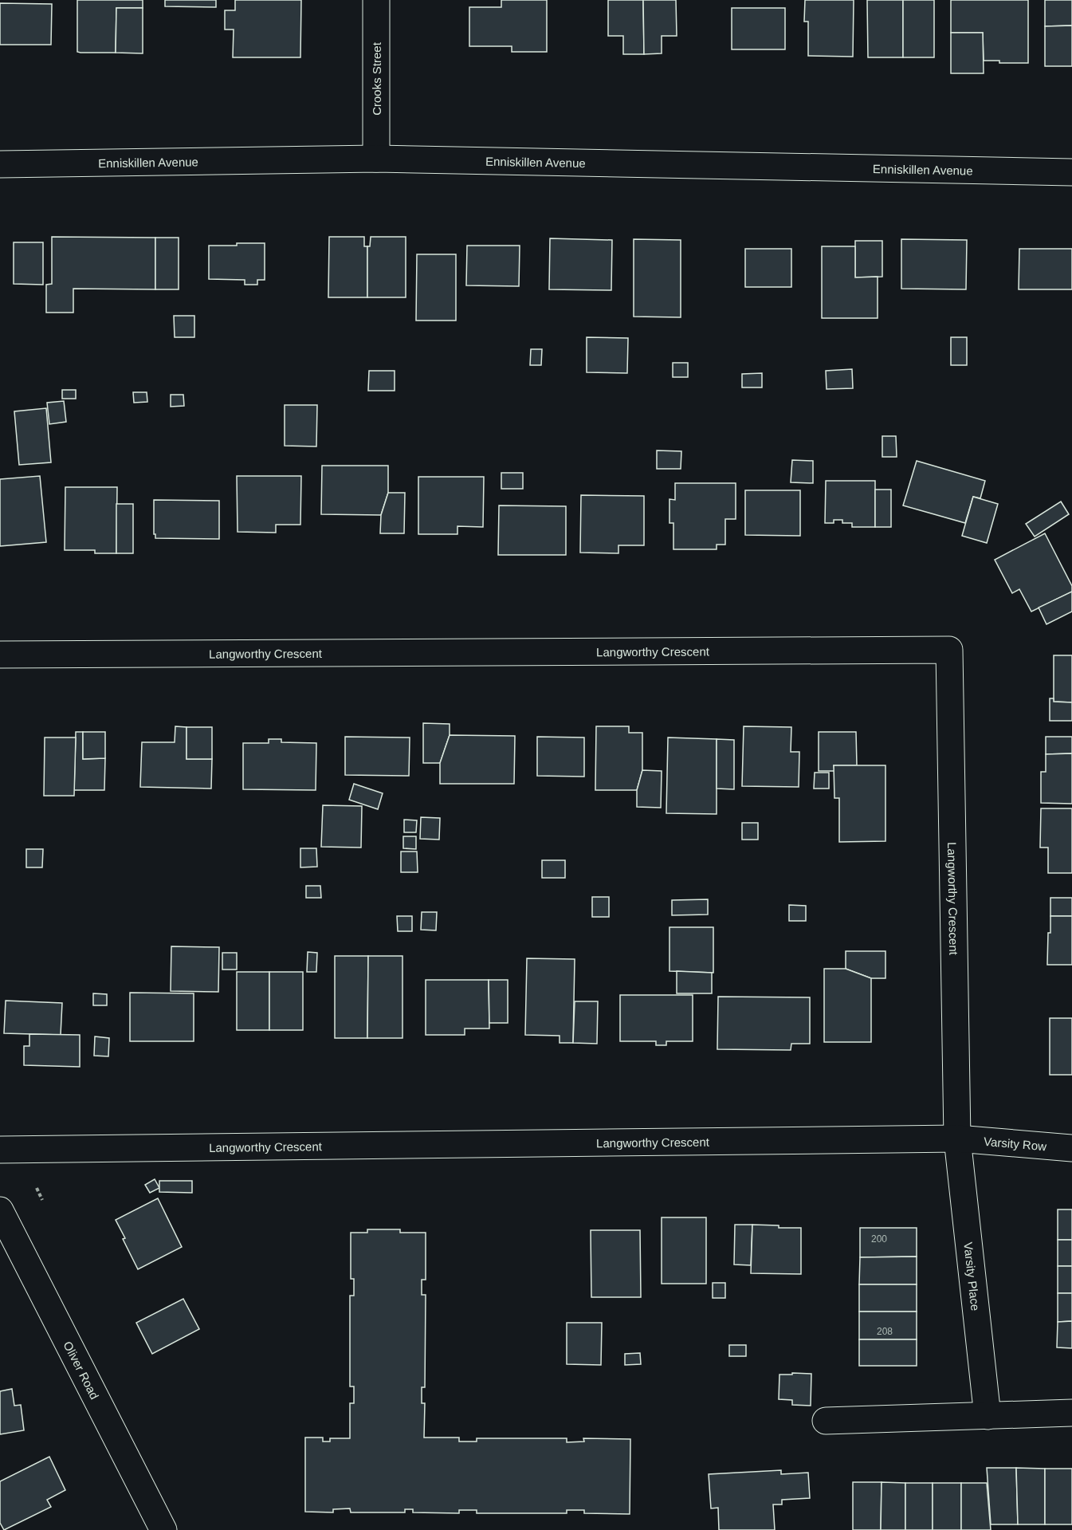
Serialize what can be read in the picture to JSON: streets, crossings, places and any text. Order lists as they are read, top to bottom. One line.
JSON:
{"streets":{"street":["Crooks Street","Enniskillen Avenue","Langworthy Crescent","Varsity Row","Varsity Place","Oliver Road"]},"crossings":[["Crooks Street","Enniskillen Avenue"],["Langworthy Crescent","Varsity Row"],["Langworthy Crescent","Varsity Place"],["Varsity Row","Varsity Place"]],"house_numbers":["200","208"]}
